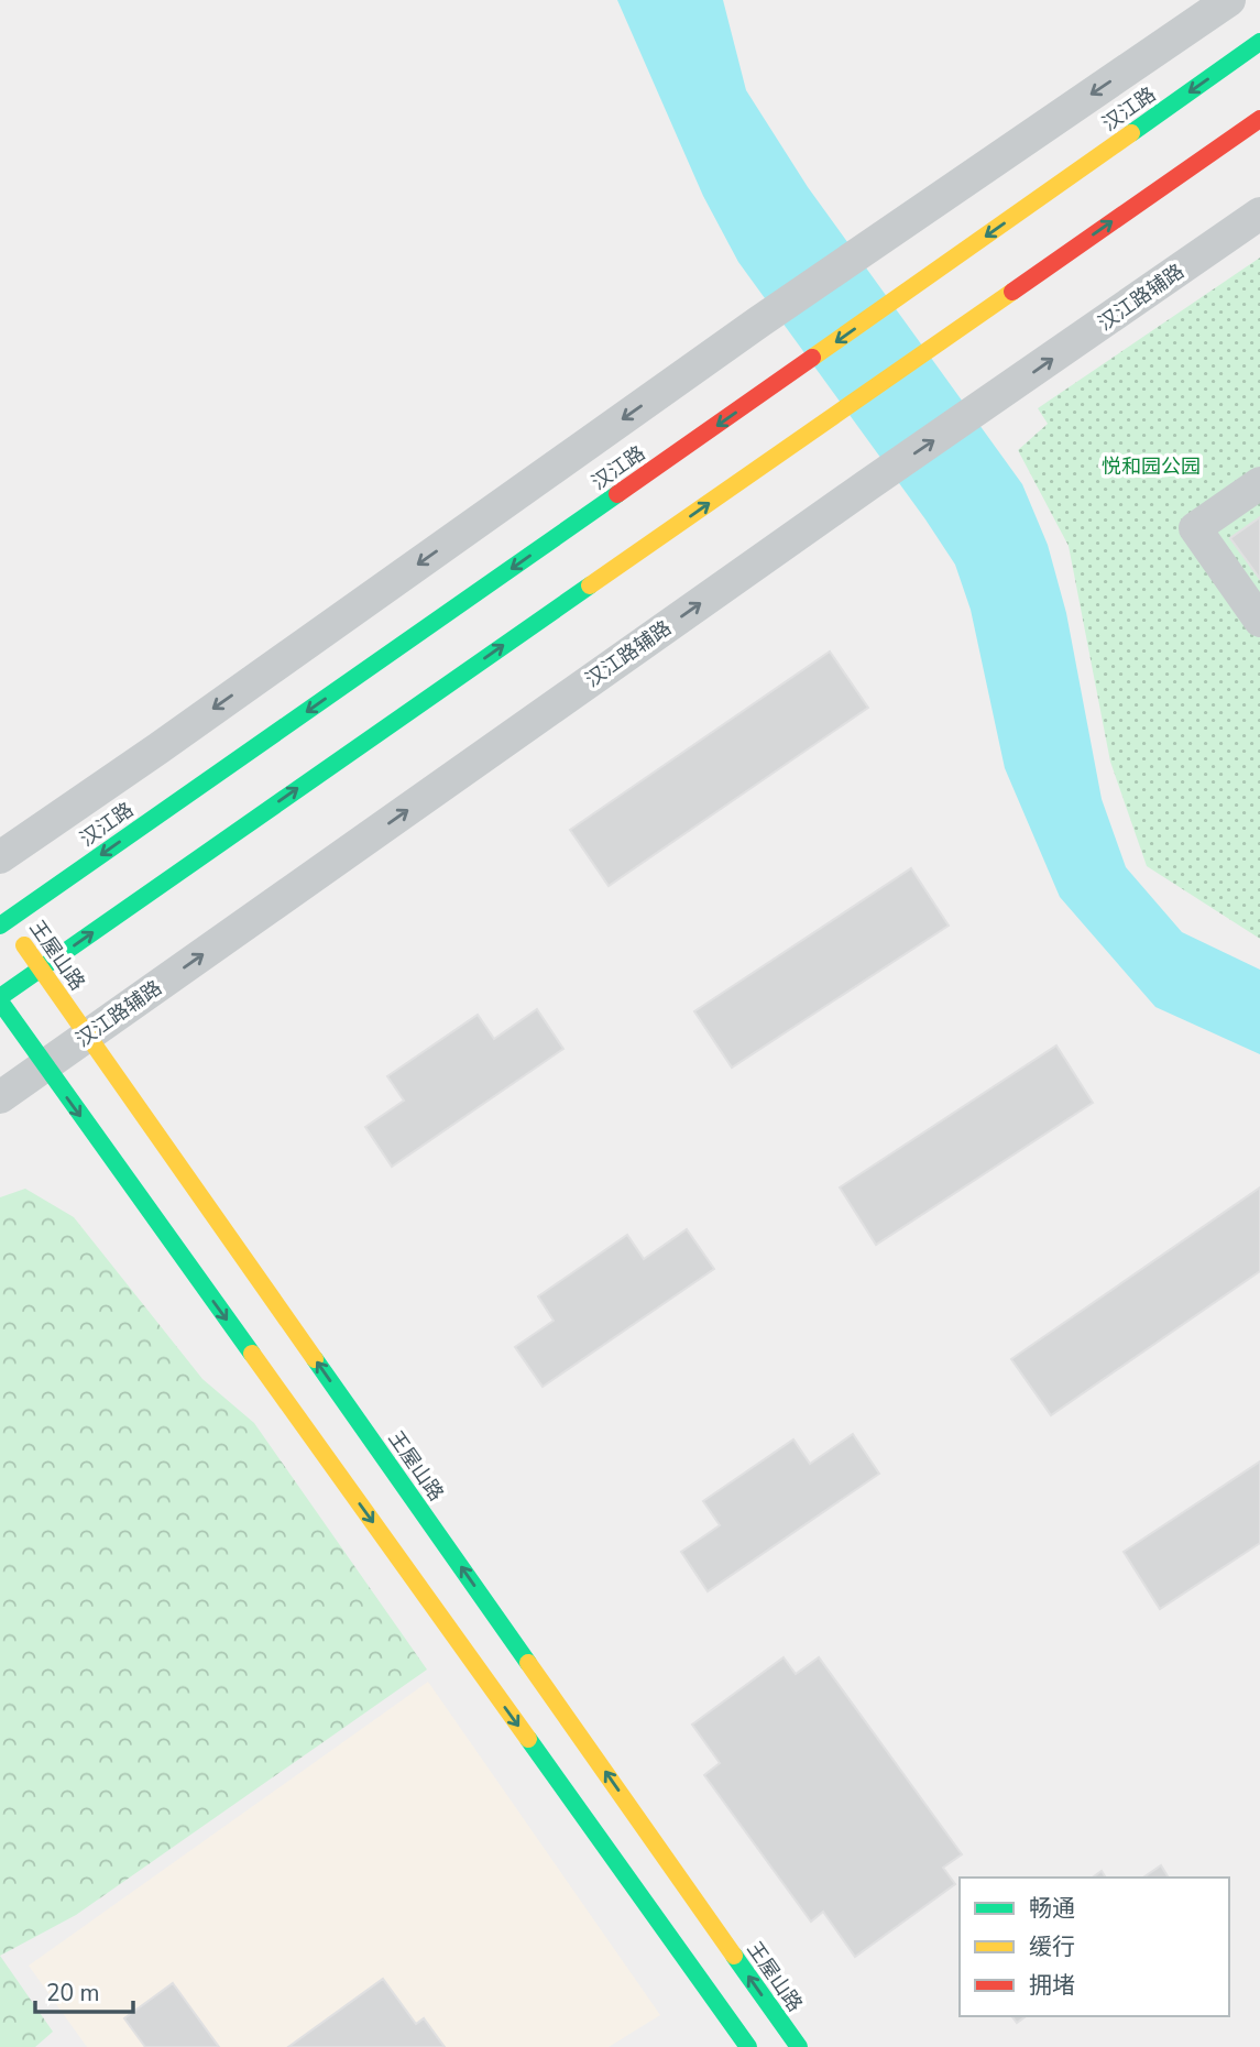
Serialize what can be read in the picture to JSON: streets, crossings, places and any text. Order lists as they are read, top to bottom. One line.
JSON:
{"streets":{"street":["汉江路","汉江路辅路","王屋山路"]},"crossings":[["汉江路","王屋山路"],["汉江路辅路","王屋山路"]],"parks":["悦和园公园"],"legend":["畅通","缓行","拥堵"],"scale_bar":"20 m"}
